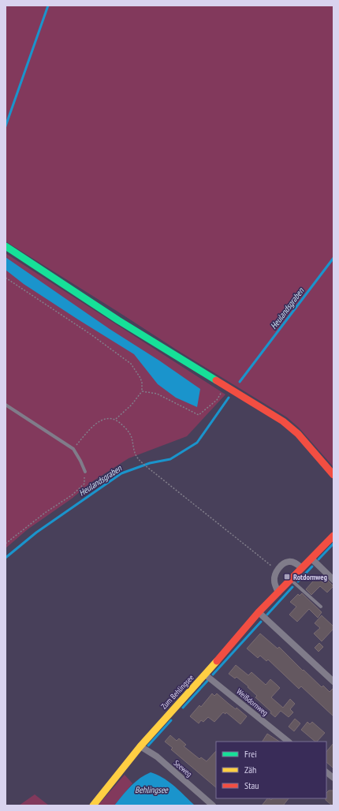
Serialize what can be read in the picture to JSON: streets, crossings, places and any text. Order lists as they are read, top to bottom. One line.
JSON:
{"streets":{"street":["Zum Behlingsee","Weißdornweg","Seeweg"]},"crossings":[["Zum Behlingsee","Weißdornweg"],["Zum Behlingsee","Seeweg"]],"water":["Heulandsgraben","Behlingsee"],"places":{"transit":["Rotdornweg"]},"legend":["Frei","Zäh","Stau"]}
